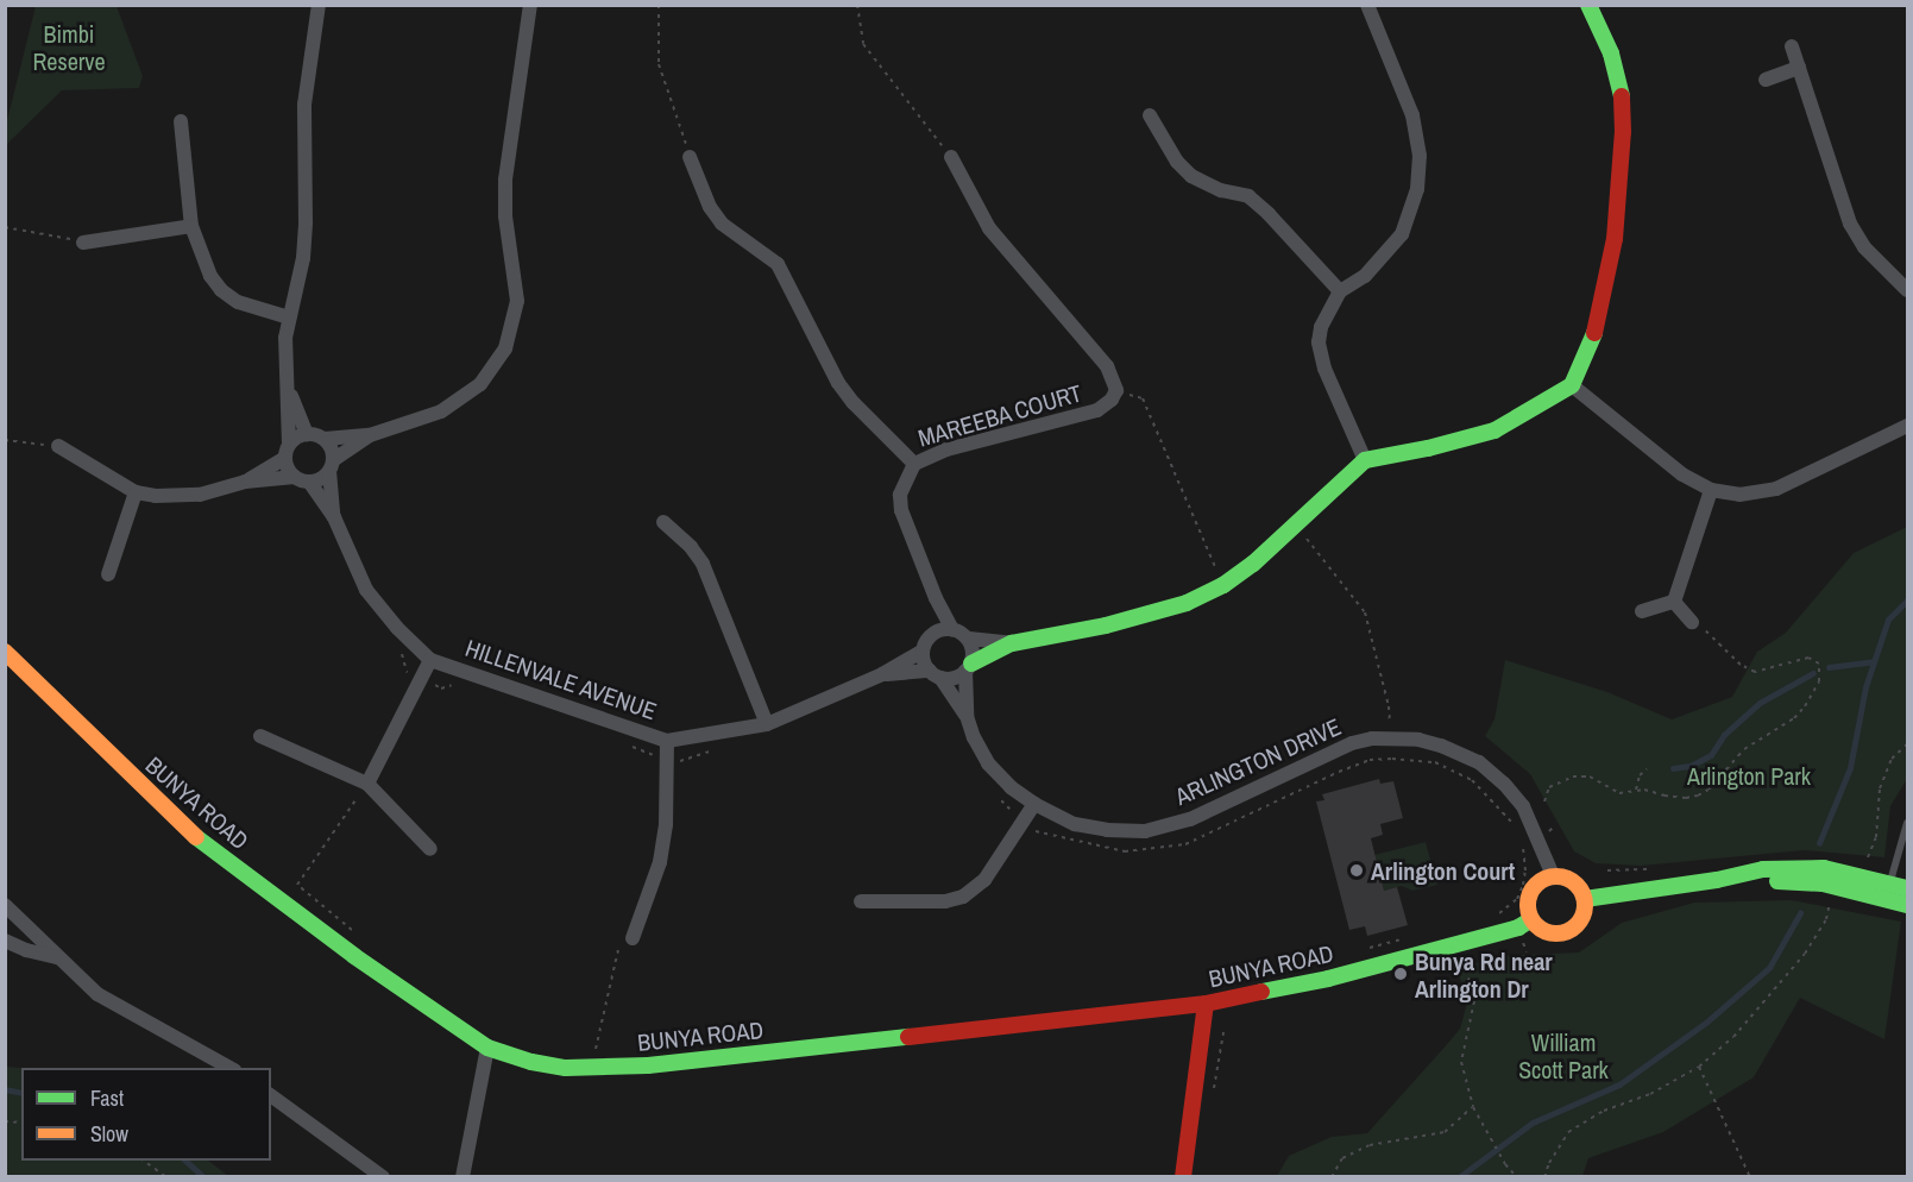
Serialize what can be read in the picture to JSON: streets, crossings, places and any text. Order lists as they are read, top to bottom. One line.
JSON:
{"streets":{"street":["MAREEBA COURT","HILLENVALE AVENUE","ARLINGTON DRIVE","BUNYA ROAD"]},"crossings":[["MAREEBA COURT","HILLENVALE AVENUE"],["MAREEBA COURT","ARLINGTON DRIVE"],["HILLENVALE AVENUE","ARLINGTON DRIVE"],["ARLINGTON DRIVE","BUNYA ROAD"]],"parks":["Bimbi Reserve","Arlington Park","William Scott Park"],"places":["Arlington Court","Bunya Rd near Arlington Dr"],"legend":["Fast","Slow"]}
